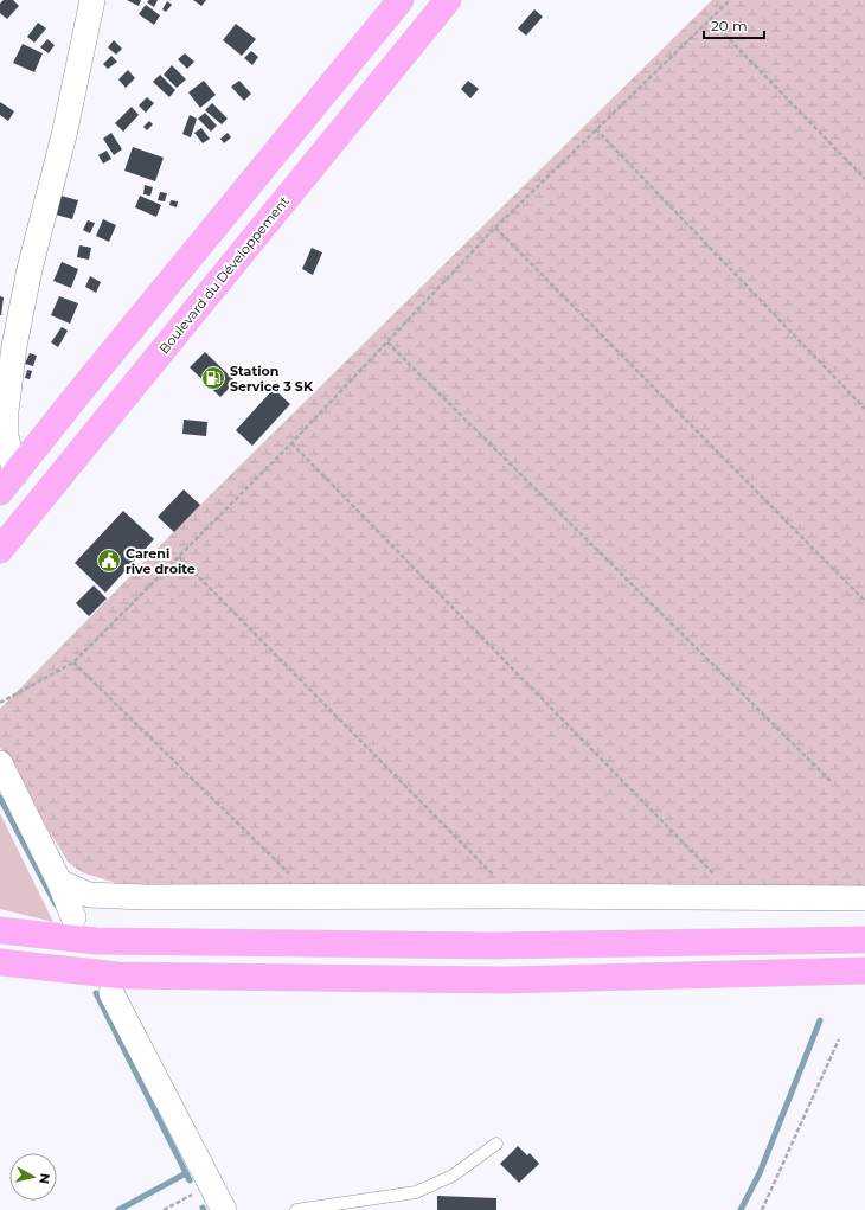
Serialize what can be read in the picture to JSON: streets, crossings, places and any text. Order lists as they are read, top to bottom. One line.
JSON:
{"streets":{"highway":["Boulevard du Développement"]},"places":{"fuel station":["Station Service 3 SK"],"public building":["Careni rive droite"]},"scale_bar":"20 m","north":"right"}
